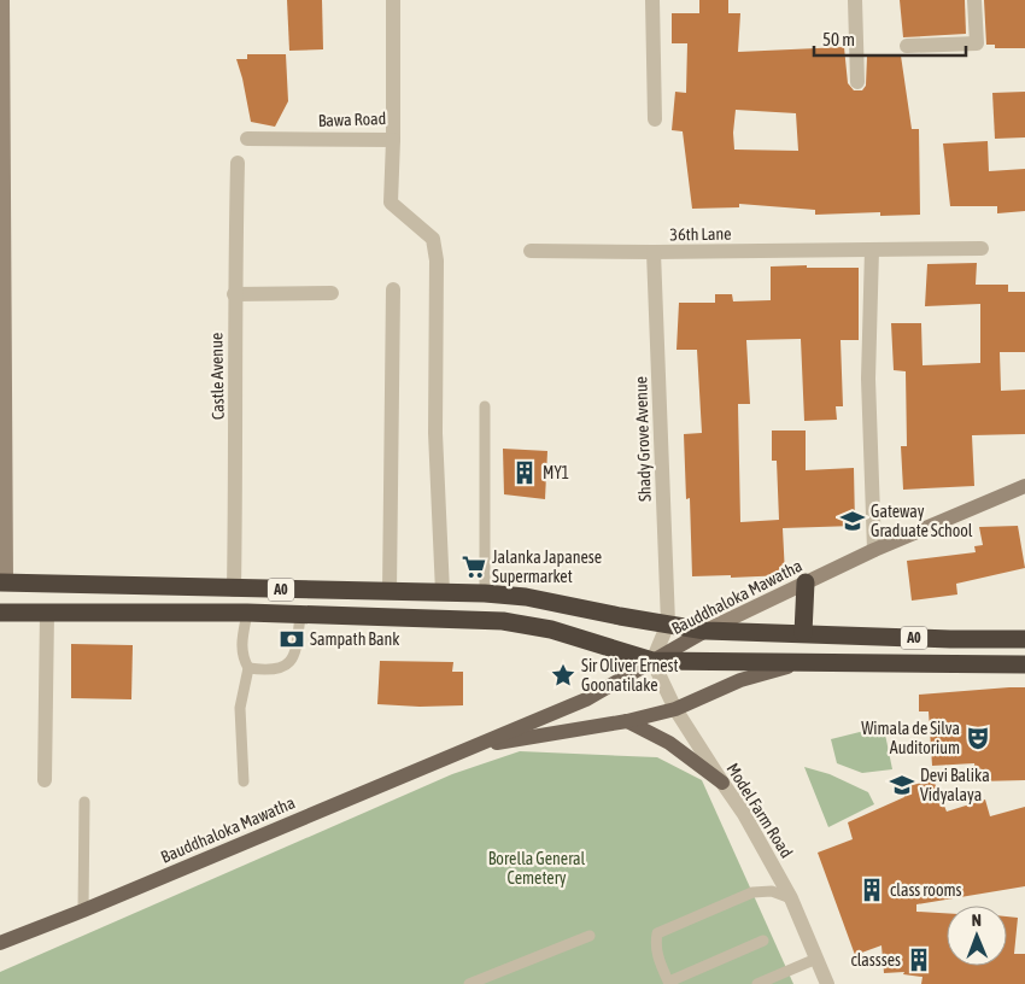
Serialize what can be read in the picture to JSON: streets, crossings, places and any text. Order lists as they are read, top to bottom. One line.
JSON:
{"streets":{"highway":["A0"],"main road":["Bauddhaloka Mawatha"],"street":["Bawa Road","36th Lane","Castle Avenue","Shady Grove Avenue","Model Farm Road"]},"crossings":[["36th Lane","Shady Grove Avenue"],["Castle Avenue","A0"],["Shady Grove Avenue","A0"],["A0","Bauddhaloka Mawatha"],["A0","Model Farm Road"],["Bauddhaloka Mawatha","Model Farm Road"]],"parks":["Borella General Cemetery"],"places":{"building":["MY1","class rooms","classses"],"school or university":["Gateway Graduate School","Devi Balika Vidyalaya"],"supermarket":["Jalanka Japanese Supermarket"],"bank":["Sampath Bank"],"place":["Sir Oliver Ernest Goonatilake"],"theatre":["Wimala de Silva Auditorium"]},"scale_bar":"50 m","north":"top"}
